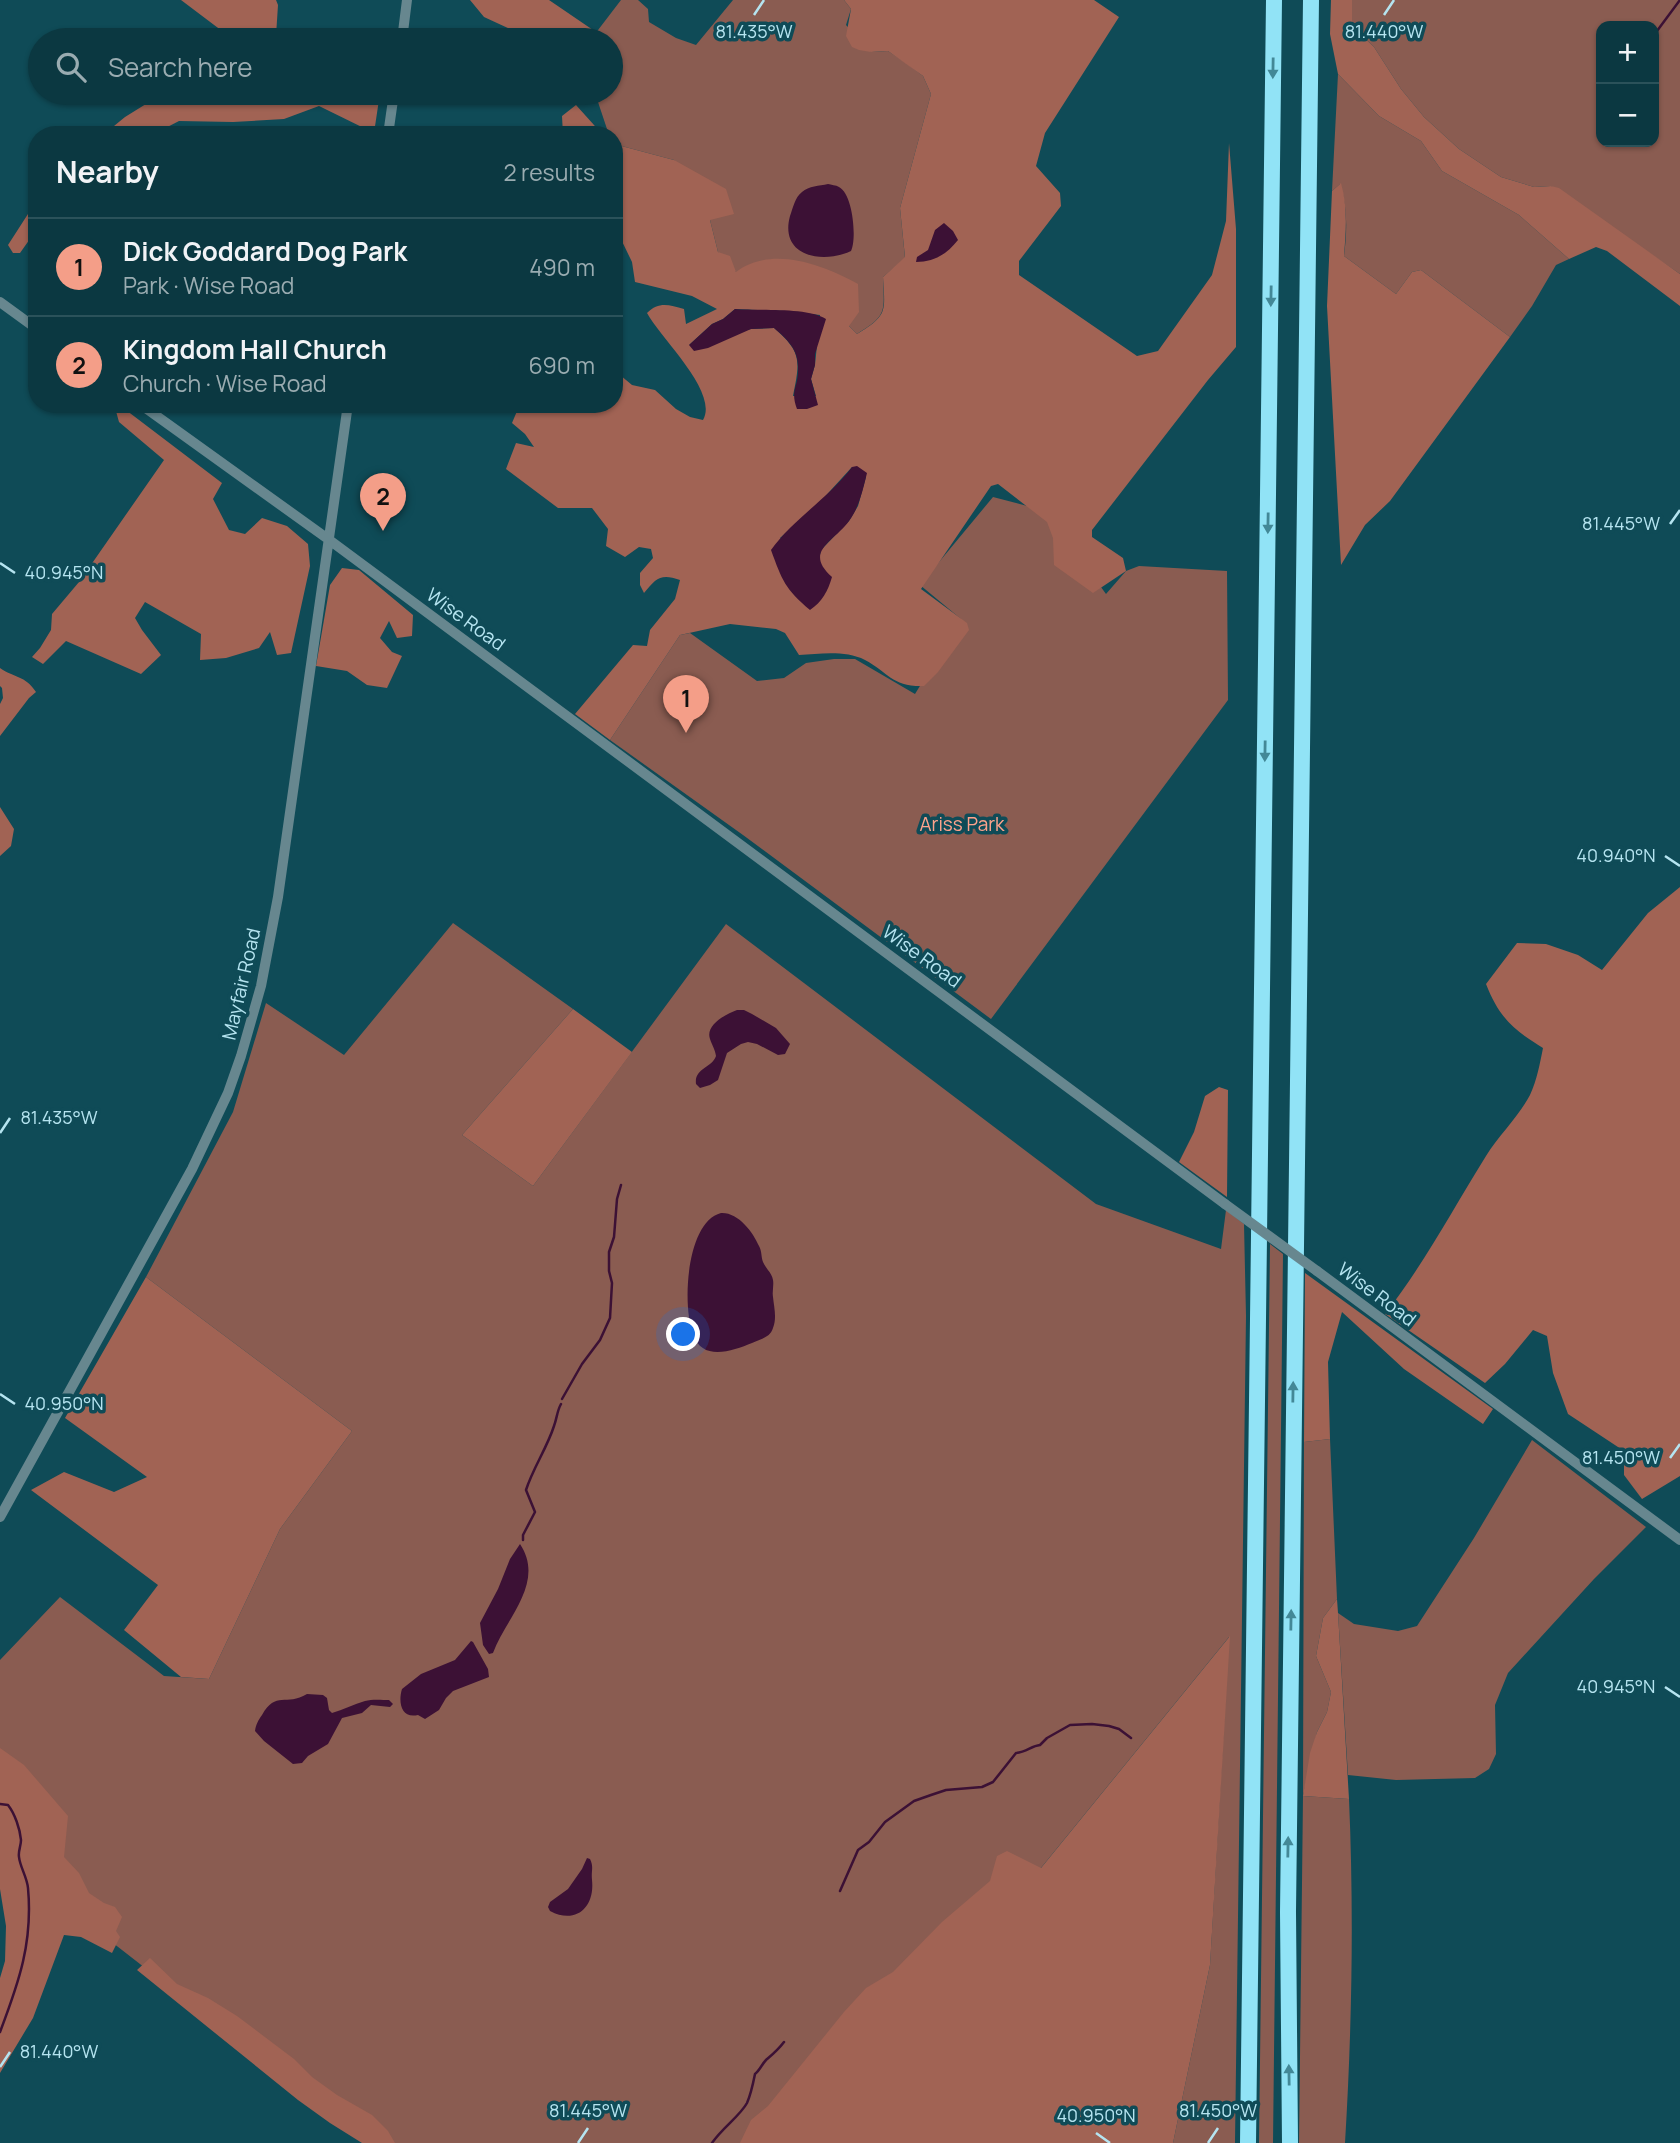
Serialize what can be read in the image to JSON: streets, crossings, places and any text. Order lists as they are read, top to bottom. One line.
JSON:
{"streets":{"street":["Wise Road","Mayfair Road"]},"crossings":[["Wise Road","Mayfair Road"]],"parks":["Ariss Park"],"page":{"map_buttons":["+","−"],"search":"Search here","heading":["Nearby","2 results"],"list":[{"mark":"1","name":"Dick Goddard Dog Park","note":"Park · Wise Road","value":"490 m"},{"mark":"2","name":"Kingdom Hall Church","note":"Church · Wise Road","value":"690 m"}],"pins":["2","1"]},"coordinates":["81.435°W","81.440°W","81.445°W","40.945°N","40.940°N","40.950°N","81.450°W"]}
